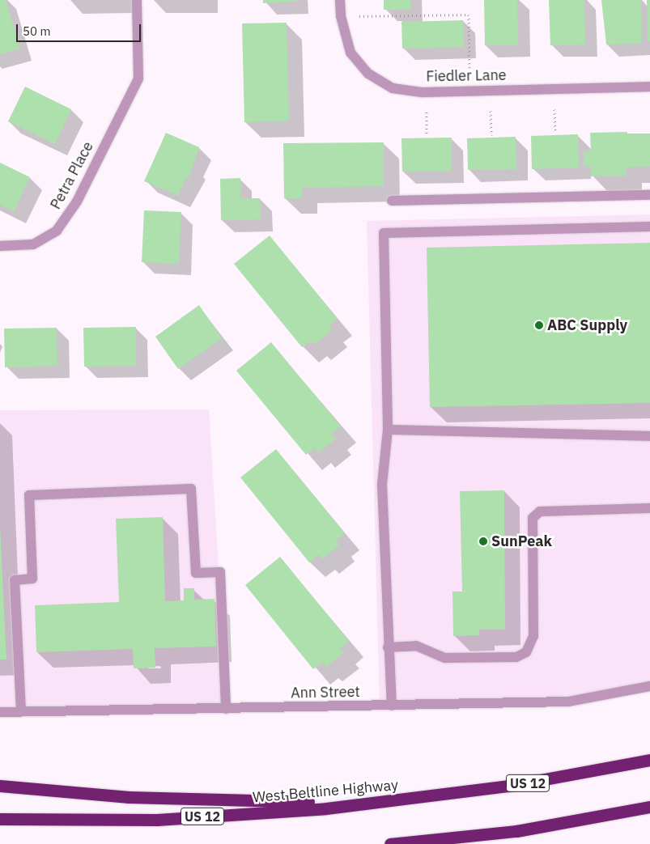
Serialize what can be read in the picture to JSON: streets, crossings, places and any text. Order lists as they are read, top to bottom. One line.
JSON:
{"streets":{"highway":["US 12","West Beltline Highway"],"street":["Fiedler Lane","Petra Place","Ann Street"]},"places":["ABC Supply","SunPeak"],"scale_bar":"50 m"}
